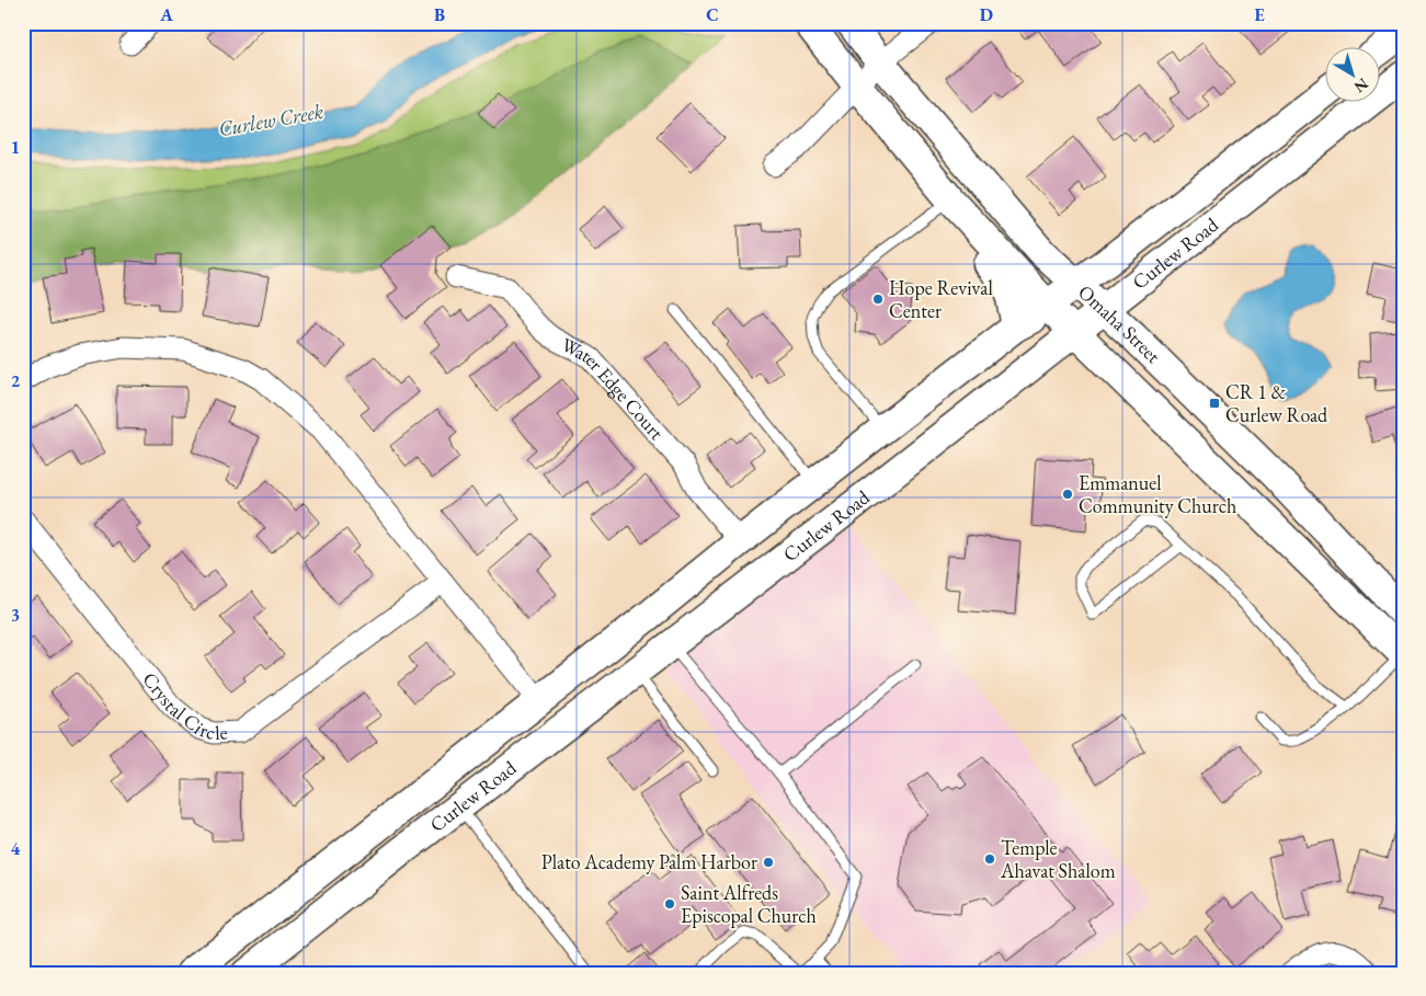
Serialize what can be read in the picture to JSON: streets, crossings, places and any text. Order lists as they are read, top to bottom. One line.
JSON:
{"streets":{"main road":["Curlew Road","Omaha Street"],"street":["Water Edge Court","Crystal Circle"]},"crossings":[["Curlew Road","Omaha Street"],["Curlew Road","Water Edge Court"]],"water":["Curlew Creek"],"places":{"other":["Hope Revival Center","Emmanuel Community Church","Temple Ahavat Shalom","Plato Academy Palm Harbor","Saint Alfreds Episcopal Church"],"transit":["CR 1 & Curlew Road"]},"north":"bottom right","grid":{"columns":["A","B","C","D","E"],"rows":["1","2","3","4"]}}
